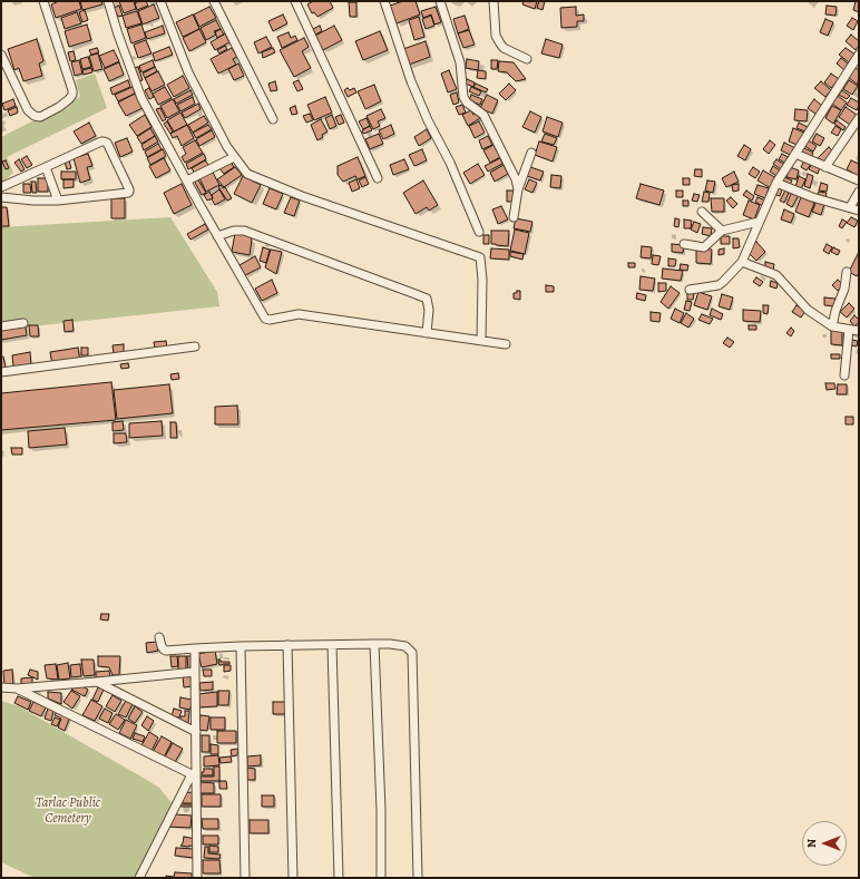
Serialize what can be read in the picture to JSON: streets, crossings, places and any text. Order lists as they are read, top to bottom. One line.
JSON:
{"parks":["Tarlac Public Cemetery"],"north":"left"}
